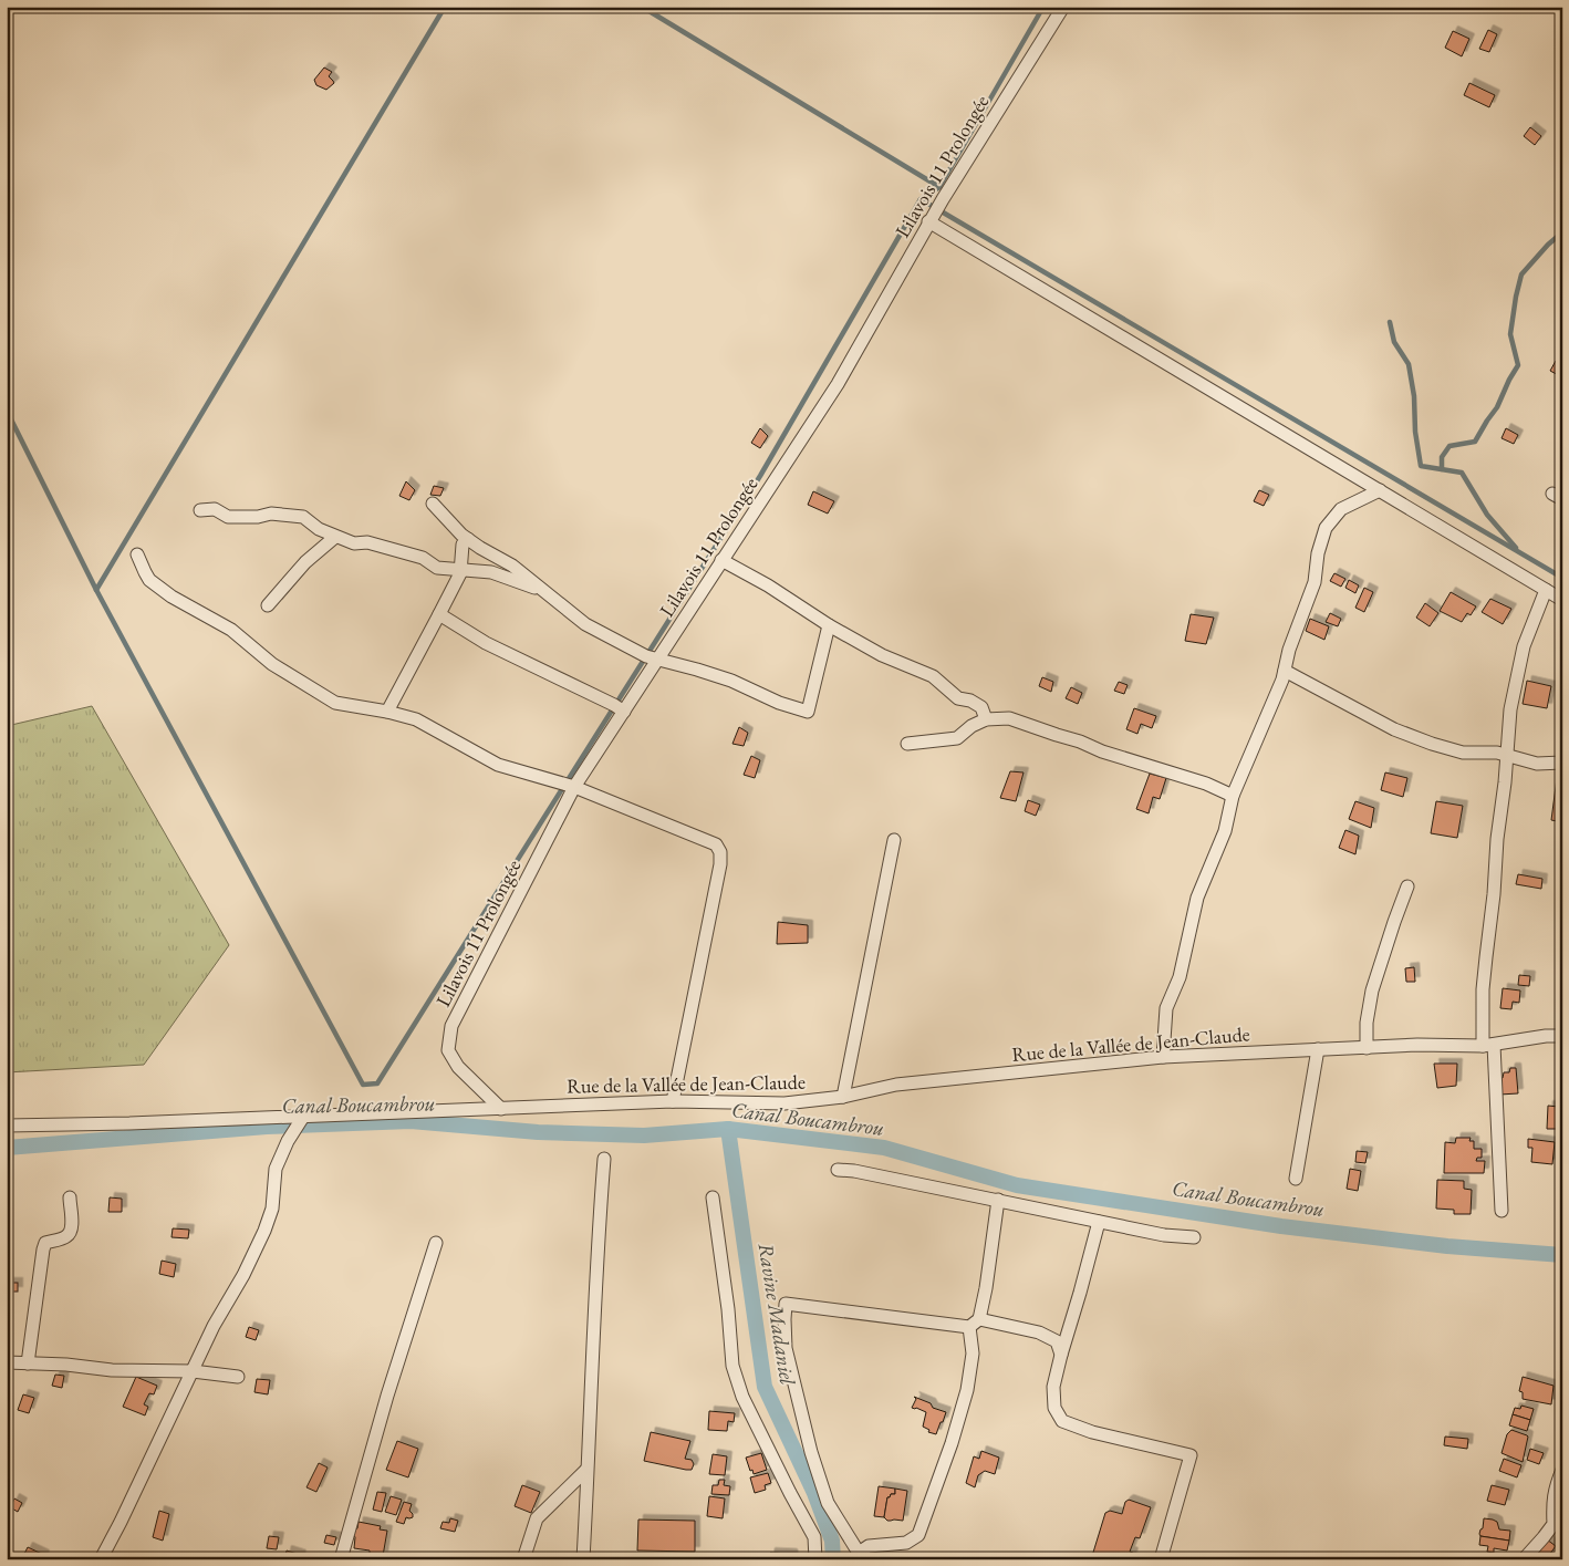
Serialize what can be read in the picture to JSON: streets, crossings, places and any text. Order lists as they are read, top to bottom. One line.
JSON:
{"streets":{"street":["Lilavois 11 Prolongée","Rue de la Vallée de Jean-Claude"]},"crossings":[["Lilavois 11 Prolongée","Rue de la Vallée de Jean-Claude"]],"water":["Canal Boucambrou","Ravine Madaniel"]}
